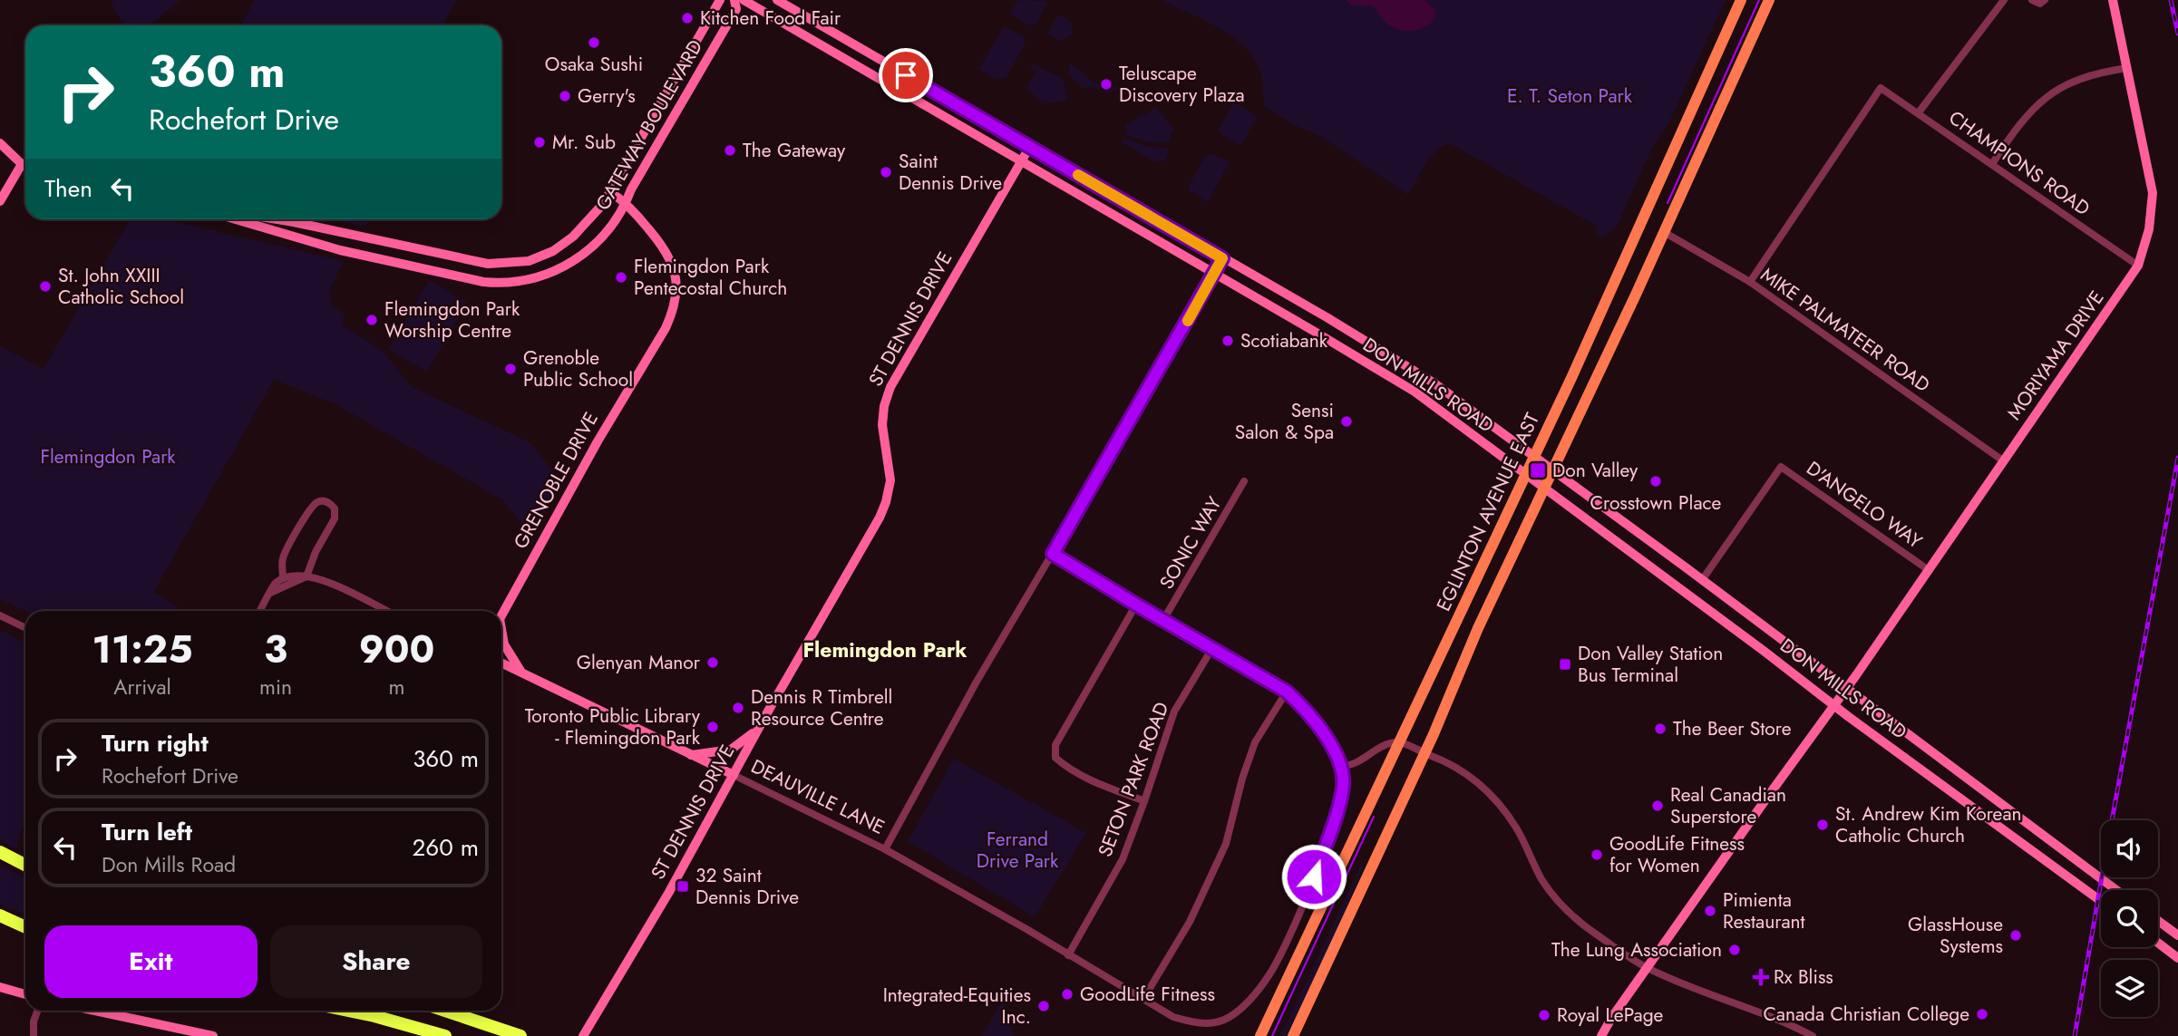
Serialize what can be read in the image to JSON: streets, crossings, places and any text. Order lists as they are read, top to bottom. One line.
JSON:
{"streets":{"main road":["EGLINTON AVENUE EAST"],"street":["GATEWAY BOULEVARD","CHAMPIONS ROAD","ST DENNIS DRIVE","MIKE PALMATEER ROAD","MORIYAMA DRIVE","DON MILLS ROAD","GRENOBLE DRIVE","D'ANGELO WAY","SONIC WAY","SETON PARK ROAD","DEAUVILLE LANE"]},"crossings":[["GATEWAY BOULEVARD","GRENOBLE DRIVE"],["CHAMPIONS ROAD","MIKE PALMATEER ROAD"],["CHAMPIONS ROAD","MORIYAMA DRIVE"],["ST DENNIS DRIVE","DON MILLS ROAD"],["ST DENNIS DRIVE","DEAUVILLE LANE"],["MIKE PALMATEER ROAD","MORIYAMA DRIVE"],["MIKE PALMATEER ROAD","EGLINTON AVENUE EAST"],["MORIYAMA DRIVE","DON MILLS ROAD"],["MORIYAMA DRIVE","D'ANGELO WAY"],["DON MILLS ROAD","D'ANGELO WAY"],["DON MILLS ROAD","EGLINTON AVENUE EAST"],["SETON PARK ROAD","DEAUVILLE LANE"]],"districts":["Flemingdon Park"],"parks":["E. T. Seton Park","Flemingdon Park","Ferrand Drive Park"],"places":{"other":["Kitchen Food Fair","Osaka Sushi","Teluscape Discovery Plaza","Gerry's","Mr. Sub","The Gateway","Saint Dennis Drive","Flemingdon Park Pentecostal Church","St. John XXIII Catholic School","Flemingdon Park Worship Centre","Scotiabank","Grenoble Public School","Sensi Salon & Spa","Crosstown Place","Glenyan Manor","Dennis R Timbrell Resource Centre","Toronto Public Library - Flemingdon Park","The Beer Store","Real Canadian Superstore","St. Andrew Kim Korean Catholic Church","GoodLife Fitness for Women","Pimienta Restaurant","GlassHouse Systems","The Lung Association","GoodLife Fitness","Integrated-Equities Inc.","Canada Christian College","Royal LePage"],"transit":["Don Valley","Don Valley Station Bus Terminal","32 Saint Dennis Drive"],"health":["Rx Bliss"]},"page":{"turn":["360 m","Rochefort Drive"],"then":"Then","eta":["11:25","Arrival","3","min","900","m"],"list":[{"name":"Turn right","note":"Rochefort Drive","value":"360 m"},{"name":"Turn left","note":"Don Mills Road","value":"260 m"}],"buttons":["Exit","Share"]}}
